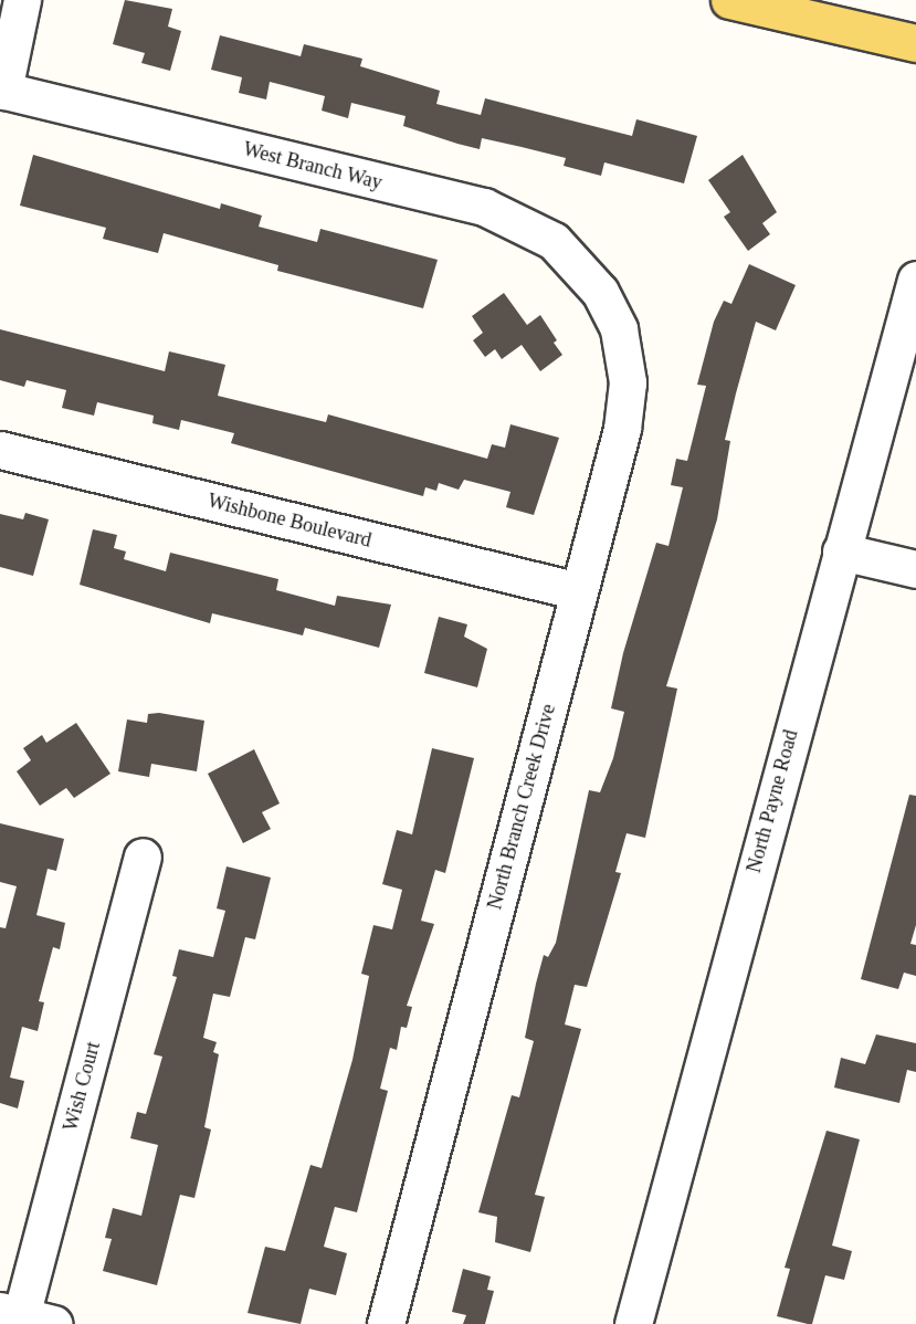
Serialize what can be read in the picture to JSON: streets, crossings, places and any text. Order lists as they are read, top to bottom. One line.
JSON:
{"streets":{"street":["West Branch Way","Wishbone Boulevard","North Payne Road","North Branch Creek Drive","Wish Court"]},"crossings":[["West Branch Way","North Branch Creek Drive"],["Wishbone Boulevard","North Branch Creek Drive"]]}
